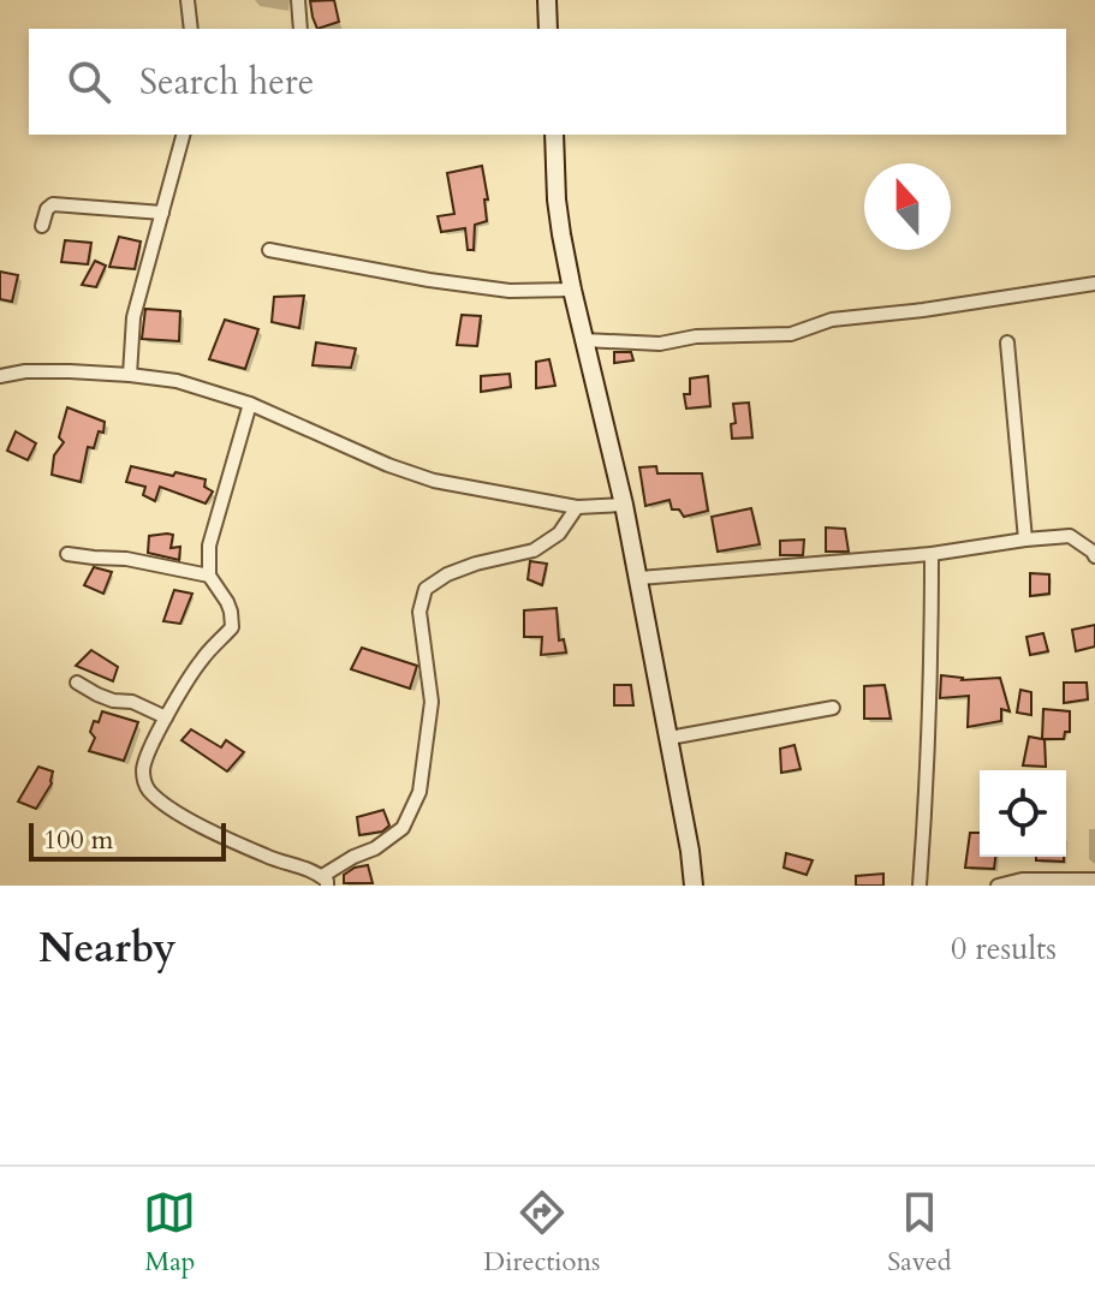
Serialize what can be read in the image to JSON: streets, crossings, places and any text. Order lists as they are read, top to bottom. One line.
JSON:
{"scale_bar":"100 m","north":"top","page":{"search":"Search here","scale":"100 m","heading":["Nearby","0 results"],"nav":["Map","Directions","Saved"]}}
